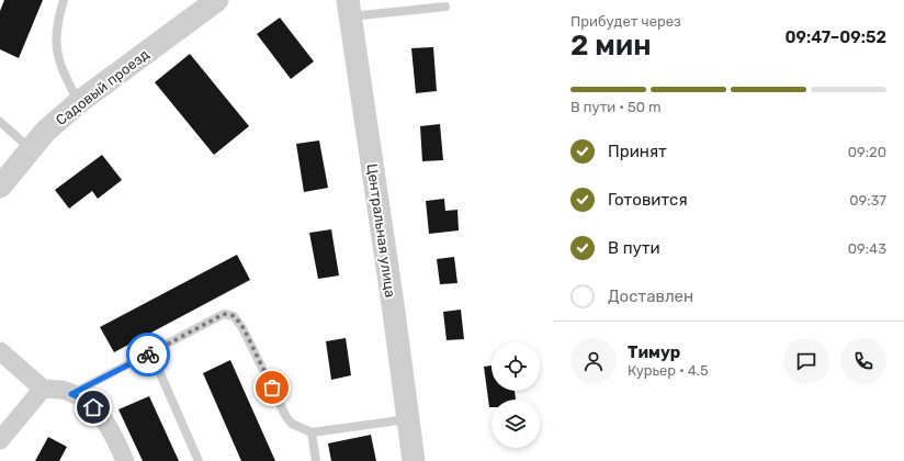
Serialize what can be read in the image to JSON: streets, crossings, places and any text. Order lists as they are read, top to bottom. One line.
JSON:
{"streets":{"street":["Садовый проезд","Центральная улица"]},"page":{"heading":["2 мин","Прибудет через","09:47–09:52"],"panel":["Тимур","Курьер · 4.5"],"bar":"В пути · 50 m","list":[["Принят","09:20"],["Готовится","09:37"],["В пути","09:43"],"Доставлен"]}}
